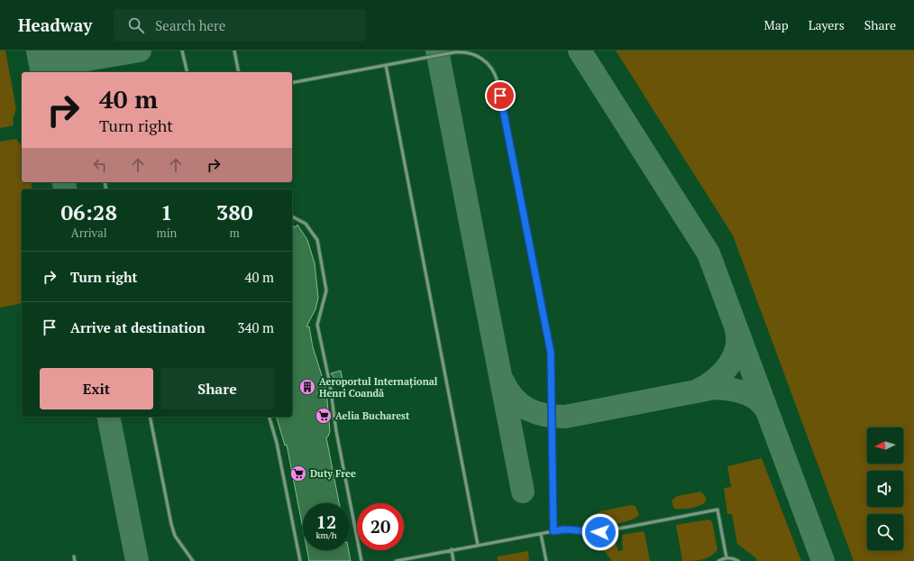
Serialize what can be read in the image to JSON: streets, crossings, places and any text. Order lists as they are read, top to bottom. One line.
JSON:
{"places":{"building":["Aeroportul Internațional Henri Coandă"],"supermarket":["Aelia Bucharest","Duty Free"]},"north":"left","page":{"header":"Headway","search":"Search here","nav":["Map","Layers","Share"],"turn":["40 m","Turn right"],"eta":["06:28","Arrival","1","min","380","m"],"list":[{"name":"Turn right","value":"40 m"},{"name":"Arrive at destination","value":"340 m"}],"buttons":["Exit","Share"],"speed":"12 km/h","limit":"20"}}
